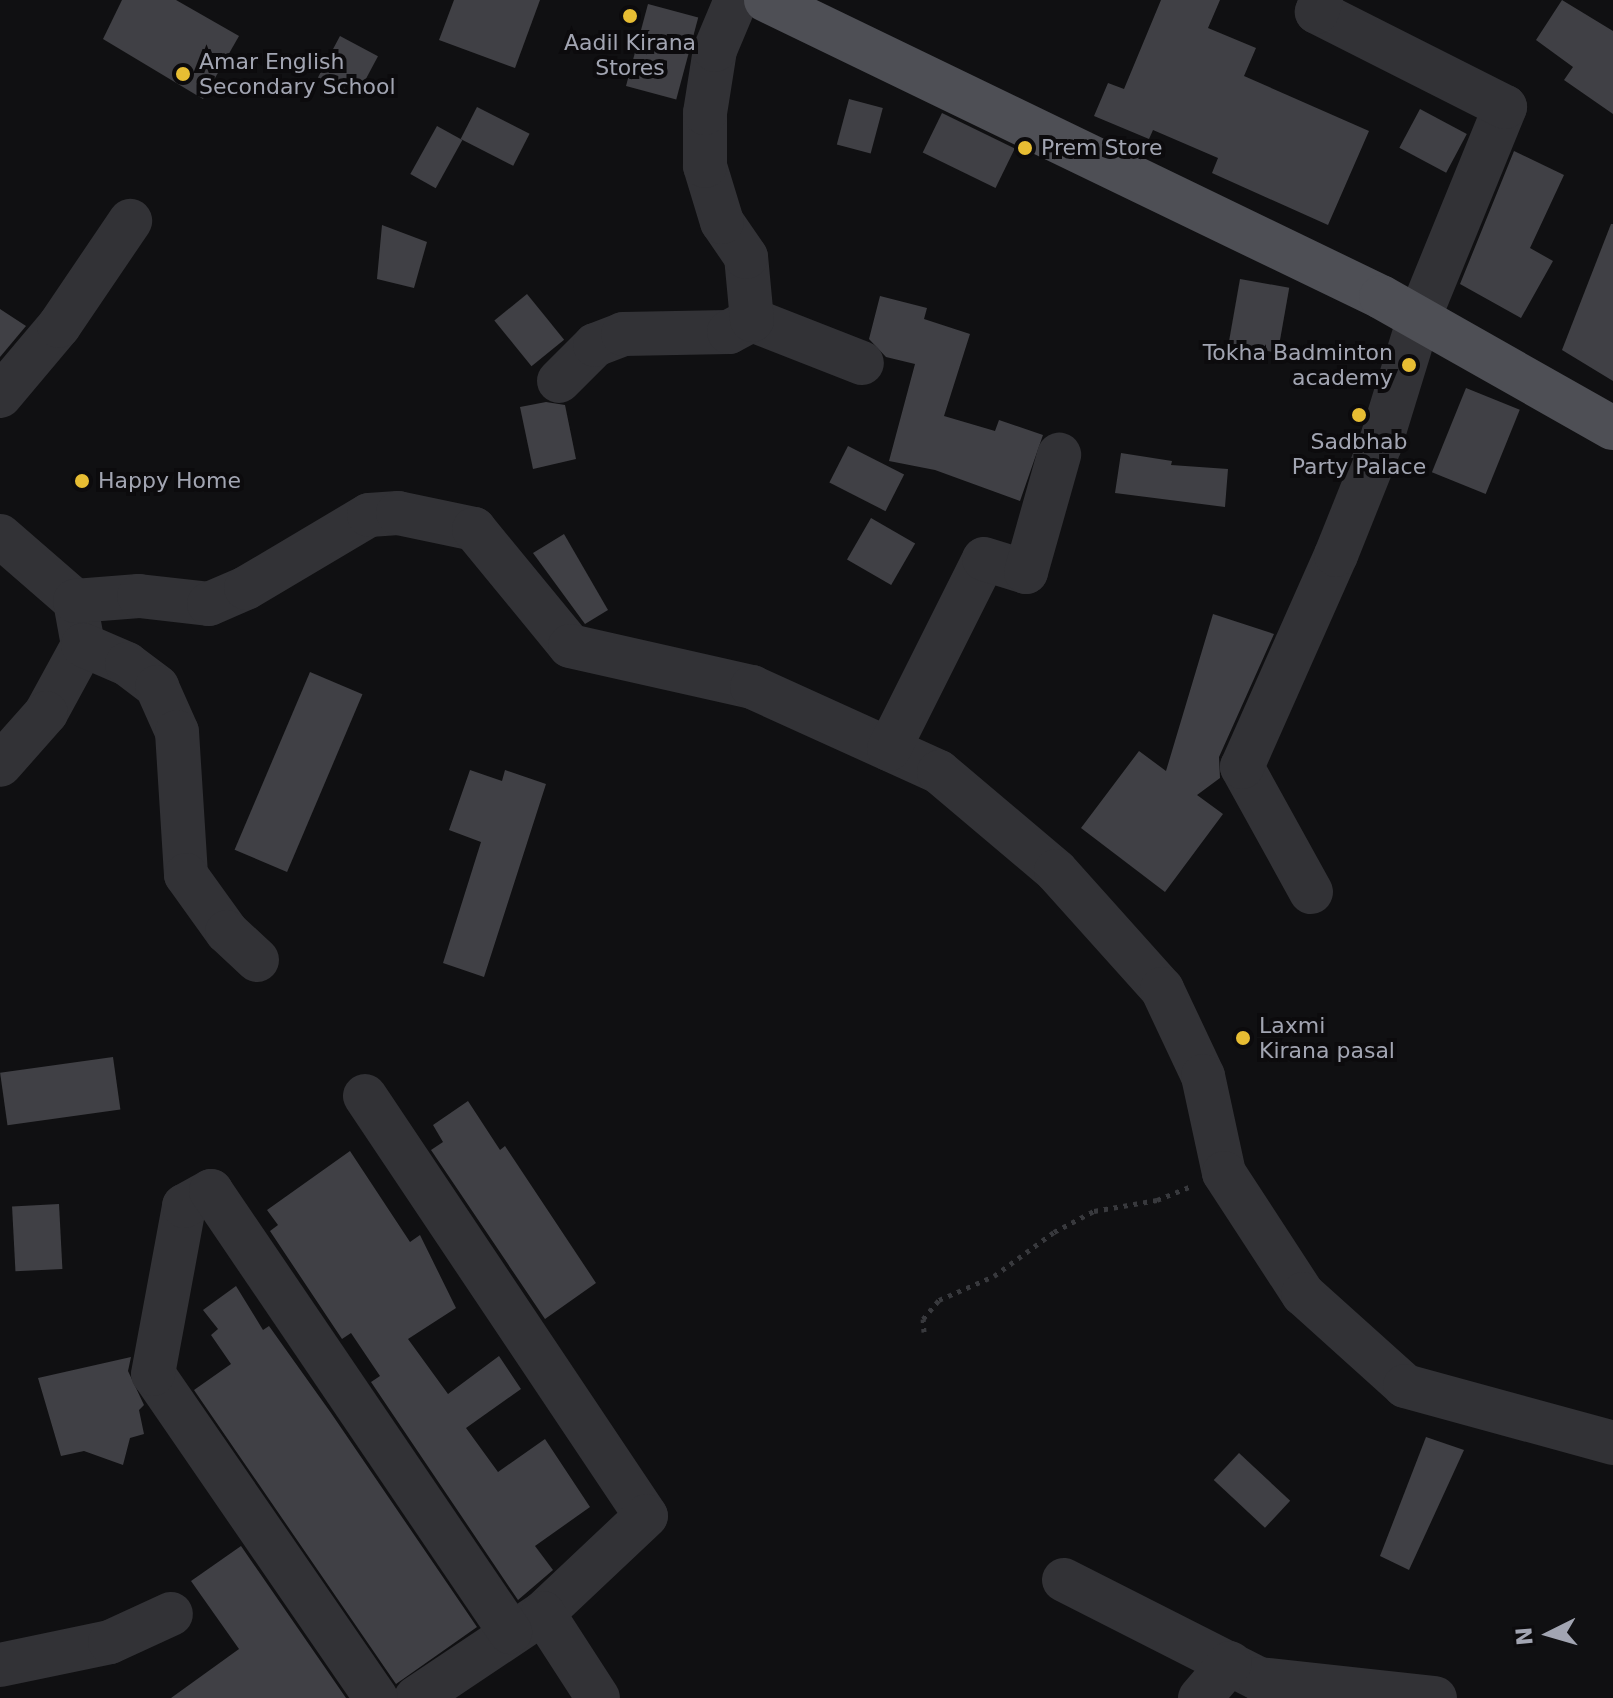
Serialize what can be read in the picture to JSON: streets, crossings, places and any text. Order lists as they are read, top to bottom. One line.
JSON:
{"places":["Aadil Kirana Stores","Amar English Secondary School","Prem Store","Tokha Badminton academy","Sadbhab Party Palace","Happy Home","Laxmi Kirana pasal"],"north":"left"}
